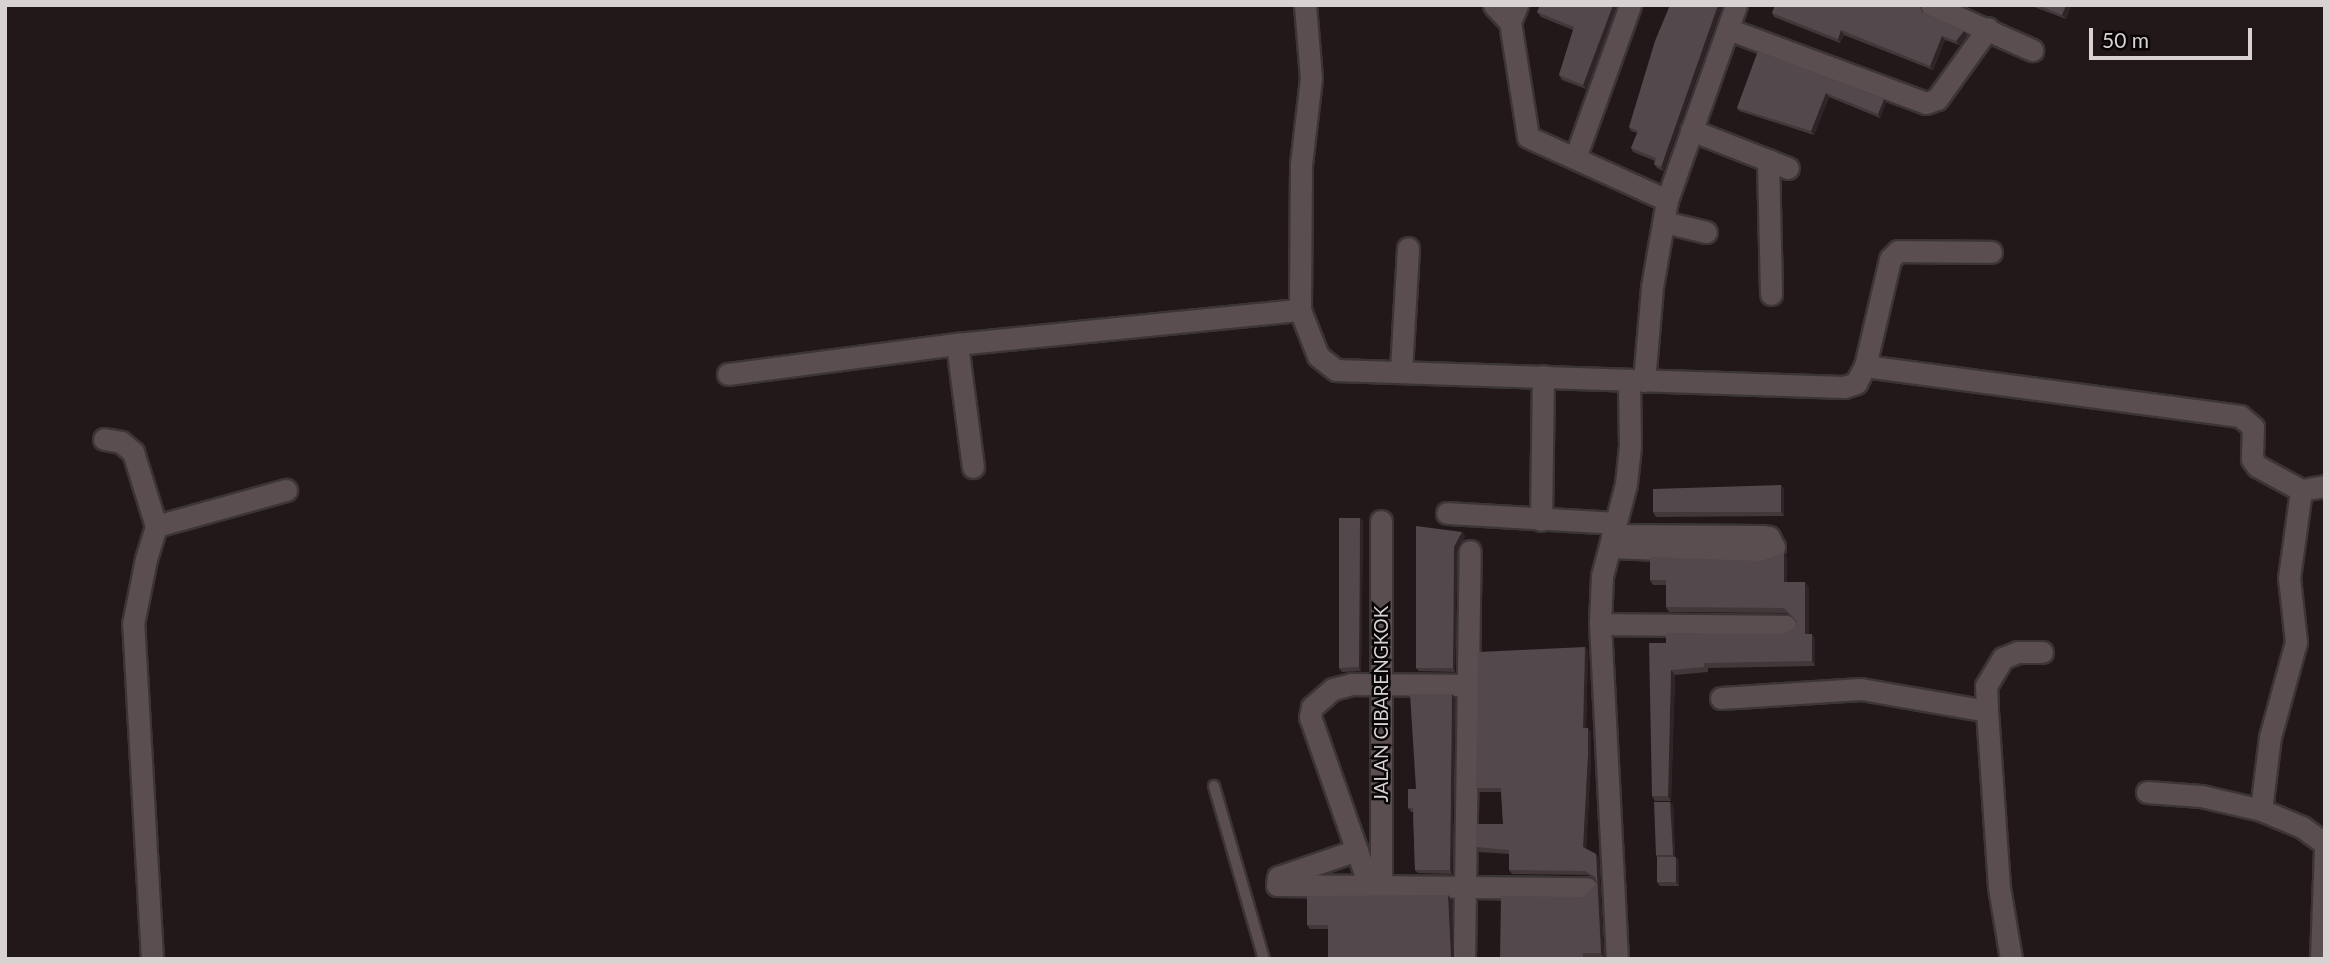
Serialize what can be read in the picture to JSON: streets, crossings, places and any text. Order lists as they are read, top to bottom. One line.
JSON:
{"streets":{"street":["JALAN CIBARENGKOK"]},"scale_bar":"50 m"}
